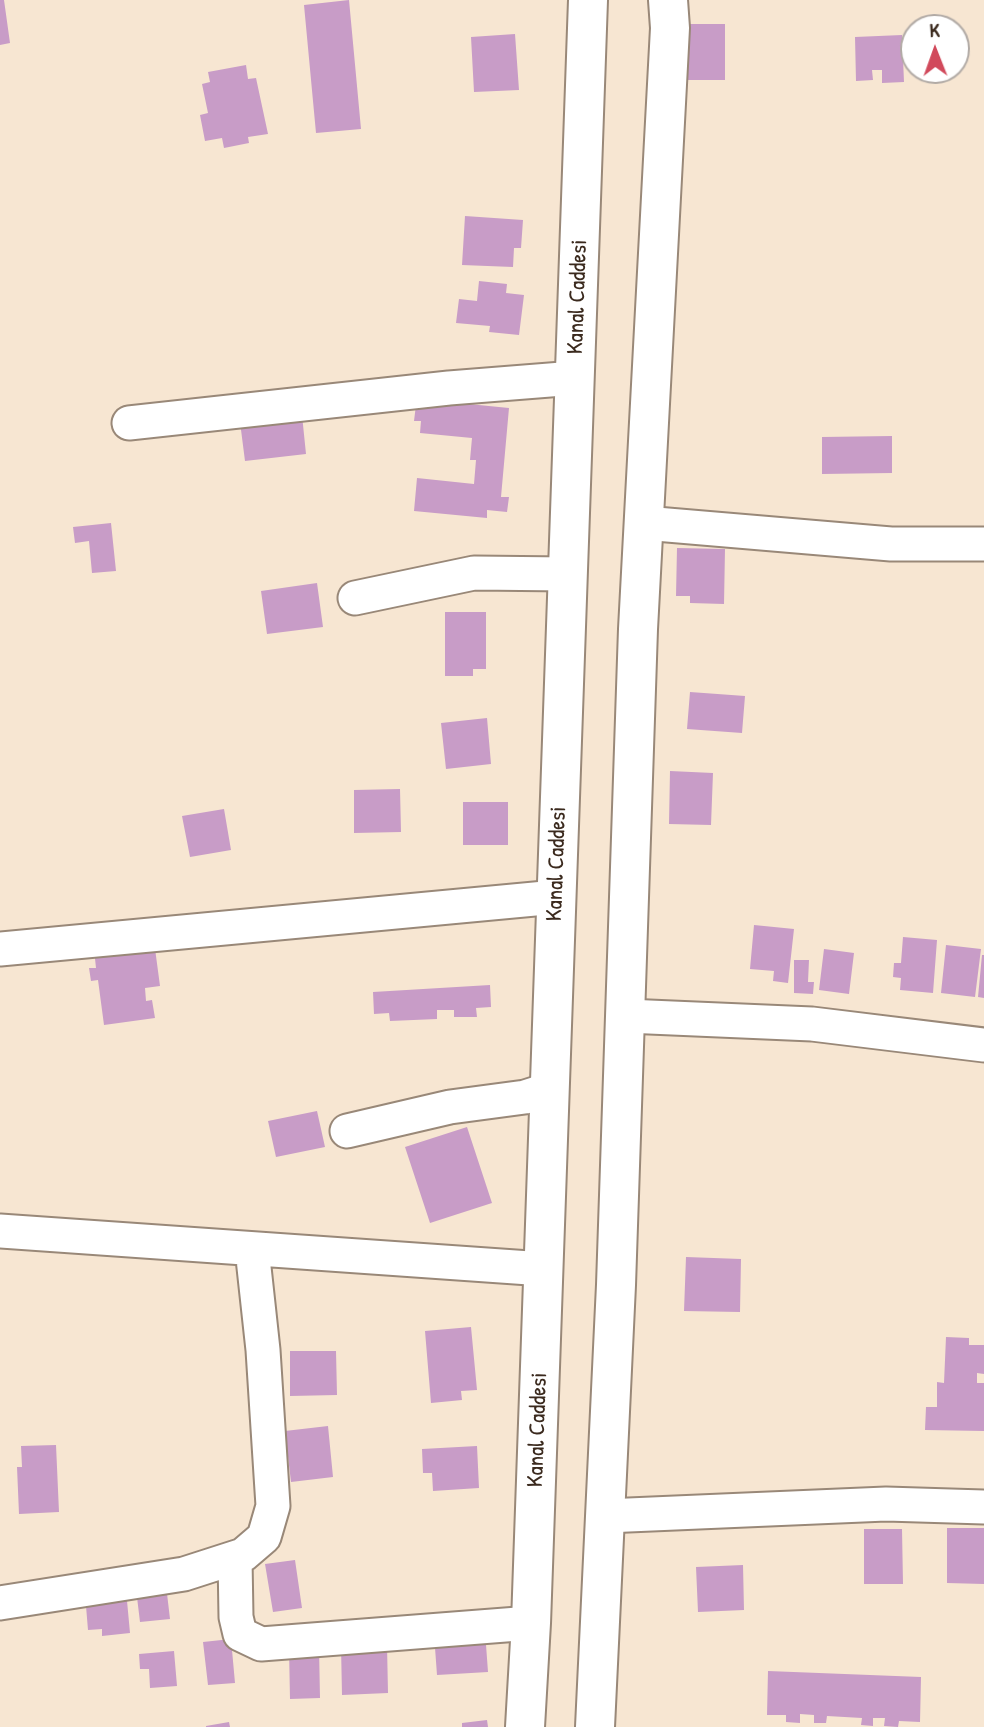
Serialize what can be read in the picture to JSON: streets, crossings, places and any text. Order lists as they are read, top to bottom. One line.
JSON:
{"streets":{"main road":["Kanal Caddesi"]},"north":"top"}
